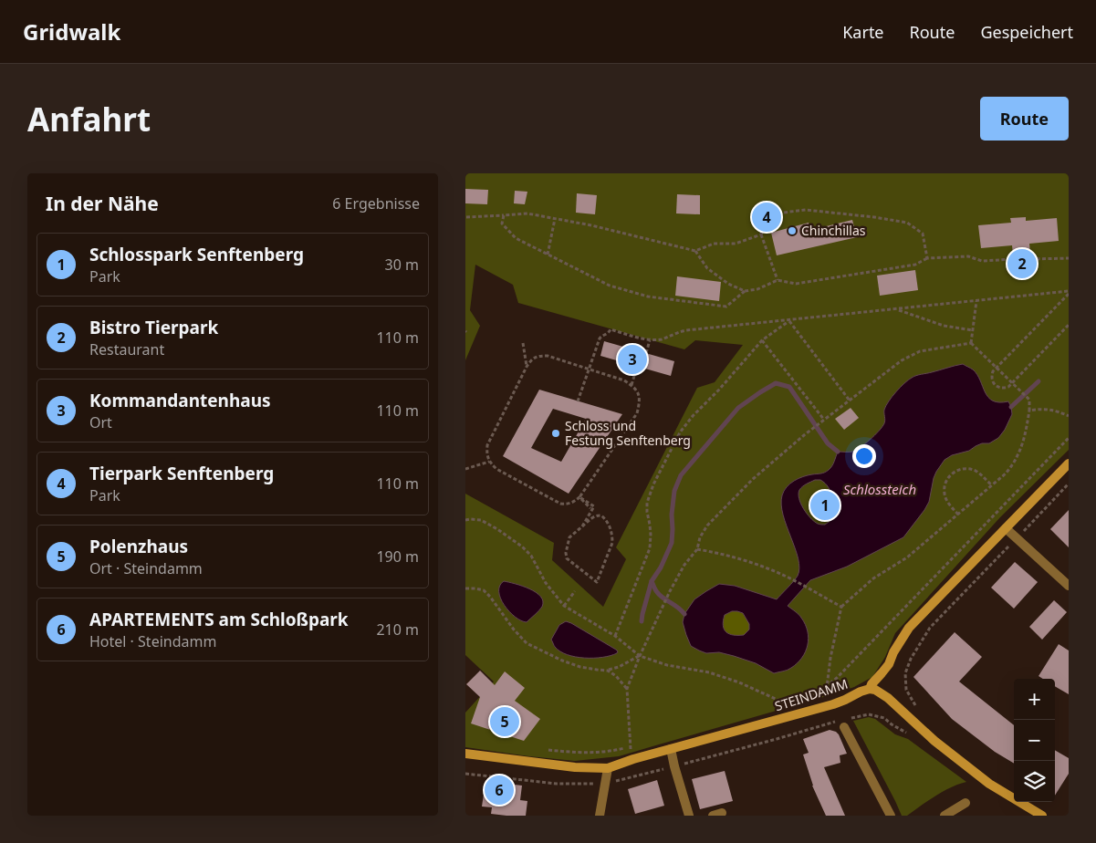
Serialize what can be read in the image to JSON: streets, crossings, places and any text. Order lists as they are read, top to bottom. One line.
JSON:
{"streets":{"street":["STEINDAMM"]},"water":["Schlossteich"],"places":["Chinchillas","Schloss und Festung Senftenberg"],"page":{"header":"Gridwalk","nav":["Karte","Route","Gespeichert"],"buttons":"Route","title":"Anfahrt","heading":["In der Nähe","6 Ergebnisse"],"pins":["4","2","3","1","5","6"],"list":[{"mark":"1","name":"Schlosspark Senftenberg","note":"Park","value":"30 m"},{"mark":"2","name":"Bistro Tierpark","note":"Restaurant","value":"110 m"},{"mark":"3","name":"Kommandantenhaus","note":"Ort","value":"110 m"},{"mark":"4","name":"Tierpark Senftenberg","note":"Park","value":"110 m"},{"mark":"5","name":"Polenzhaus","note":"Ort · Steindamm","value":"190 m"},{"mark":"6","name":"APARTEMENTS am Schloßpark","note":"Hotel · Steindamm","value":"210 m"}],"map_buttons":["+","−"]}}
